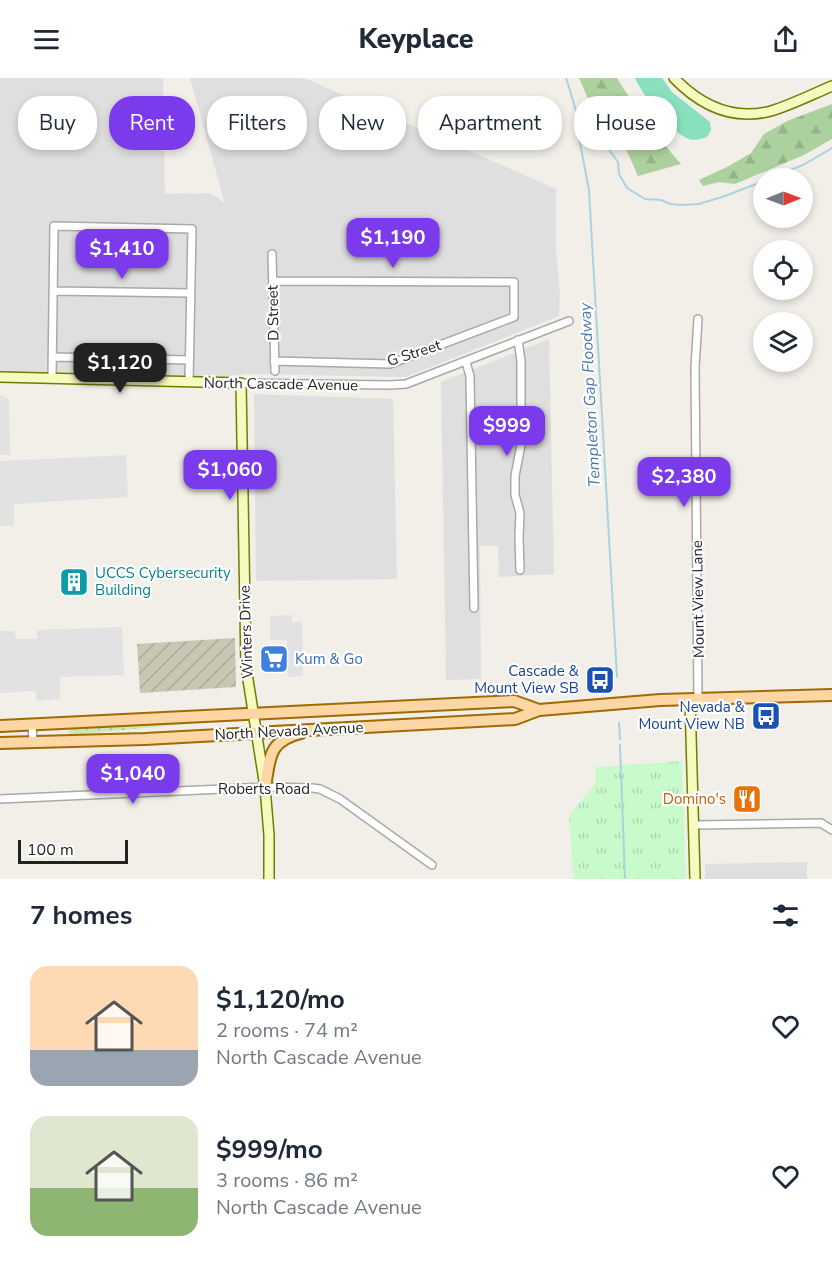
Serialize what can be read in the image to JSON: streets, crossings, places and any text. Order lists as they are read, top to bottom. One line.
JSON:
{"streets":{"main road":["North Nevada Avenue"],"street":["D Street","G Street","North Cascade Avenue","Mount View Lane","Winters Drive","Roberts Road"]},"crossings":[["D Street","G Street"],["D Street","North Cascade Avenue"],["North Cascade Avenue","Winters Drive"],["Mount View Lane","North Nevada Avenue"],["Winters Drive","North Nevada Avenue"],["Winters Drive","Roberts Road"]],"water":["Templeton Gap Floodway"],"places":{"building":["UCCS Cybersecurity Building"],"supermarket":["Kum & Go"],"bus stop":["Cascade & Mount View SB","Nevada & Mount View NB"],"restaurant":["Domino's"]},"scale_bar":"100 m","north":"right","page":{"header":"Keyplace","chip":["Buy","Rent","Filters","New","Apartment","House"],"price":["$1,190","$1,410","$1,120","$999","$1,060","$2,380","$1,040"],"scale":"100 m","heading":"7 homes","list":[{"name":"$1,120/mo","note":"2 rooms · 74 m² · North Cascade Avenue"},{"name":"$999/mo","note":"3 rooms · 86 m² · North Cascade Avenue"}]}}
